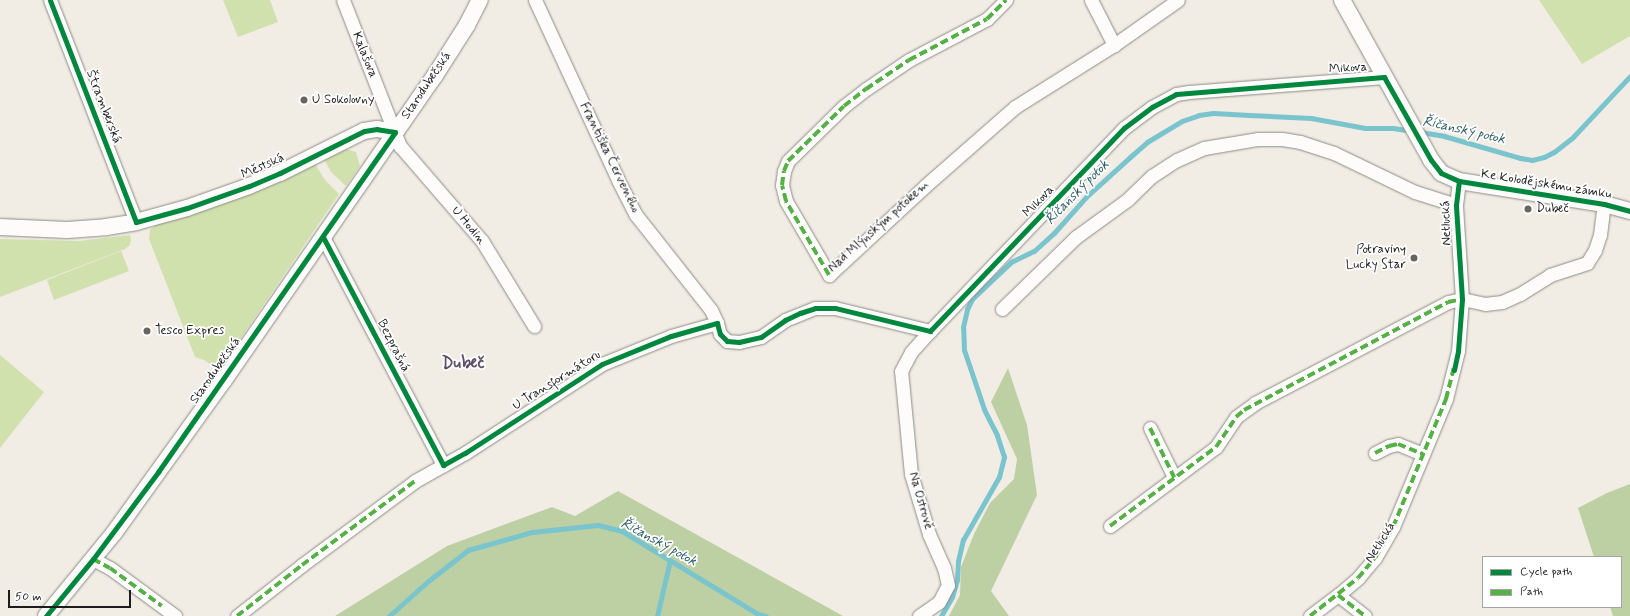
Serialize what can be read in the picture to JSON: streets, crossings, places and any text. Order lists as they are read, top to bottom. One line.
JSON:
{"streets":{"street":["Kalašova","Mikova","Starodubečská","Štramberská","Františka Červeného","Městská","Ke Kolodějskému zámku","Netlucká","U Hodin","Nad Mlýnským potokem","Bezprašná","U Transformátoru","Na Ostrově"]},"crossings":[["Kalašova","Starodubečská"],["Kalašova","Městská"],["Kalašova","U Hodin"],["Mikova","Na Ostrově"],["Starodubečská","Městská"],["Starodubečská","U Hodin"],["Starodubečská","Bezprašná"],["Štramberská","Městská"],["Františka Červeného","U Transformátoru"],["Městská","U Hodin"],["Ke Kolodějskému zámku","Netlucká"],["Bezprašná","U Transformátoru"]],"districts":["Dubeč"],"water":["Říčanský potok"],"places":["U Sokolovny","Dubeč","Potraviny Lucky Star","Tesco Expres"],"legend":["Cycle path","Path"],"scale_bar":"50 m"}
